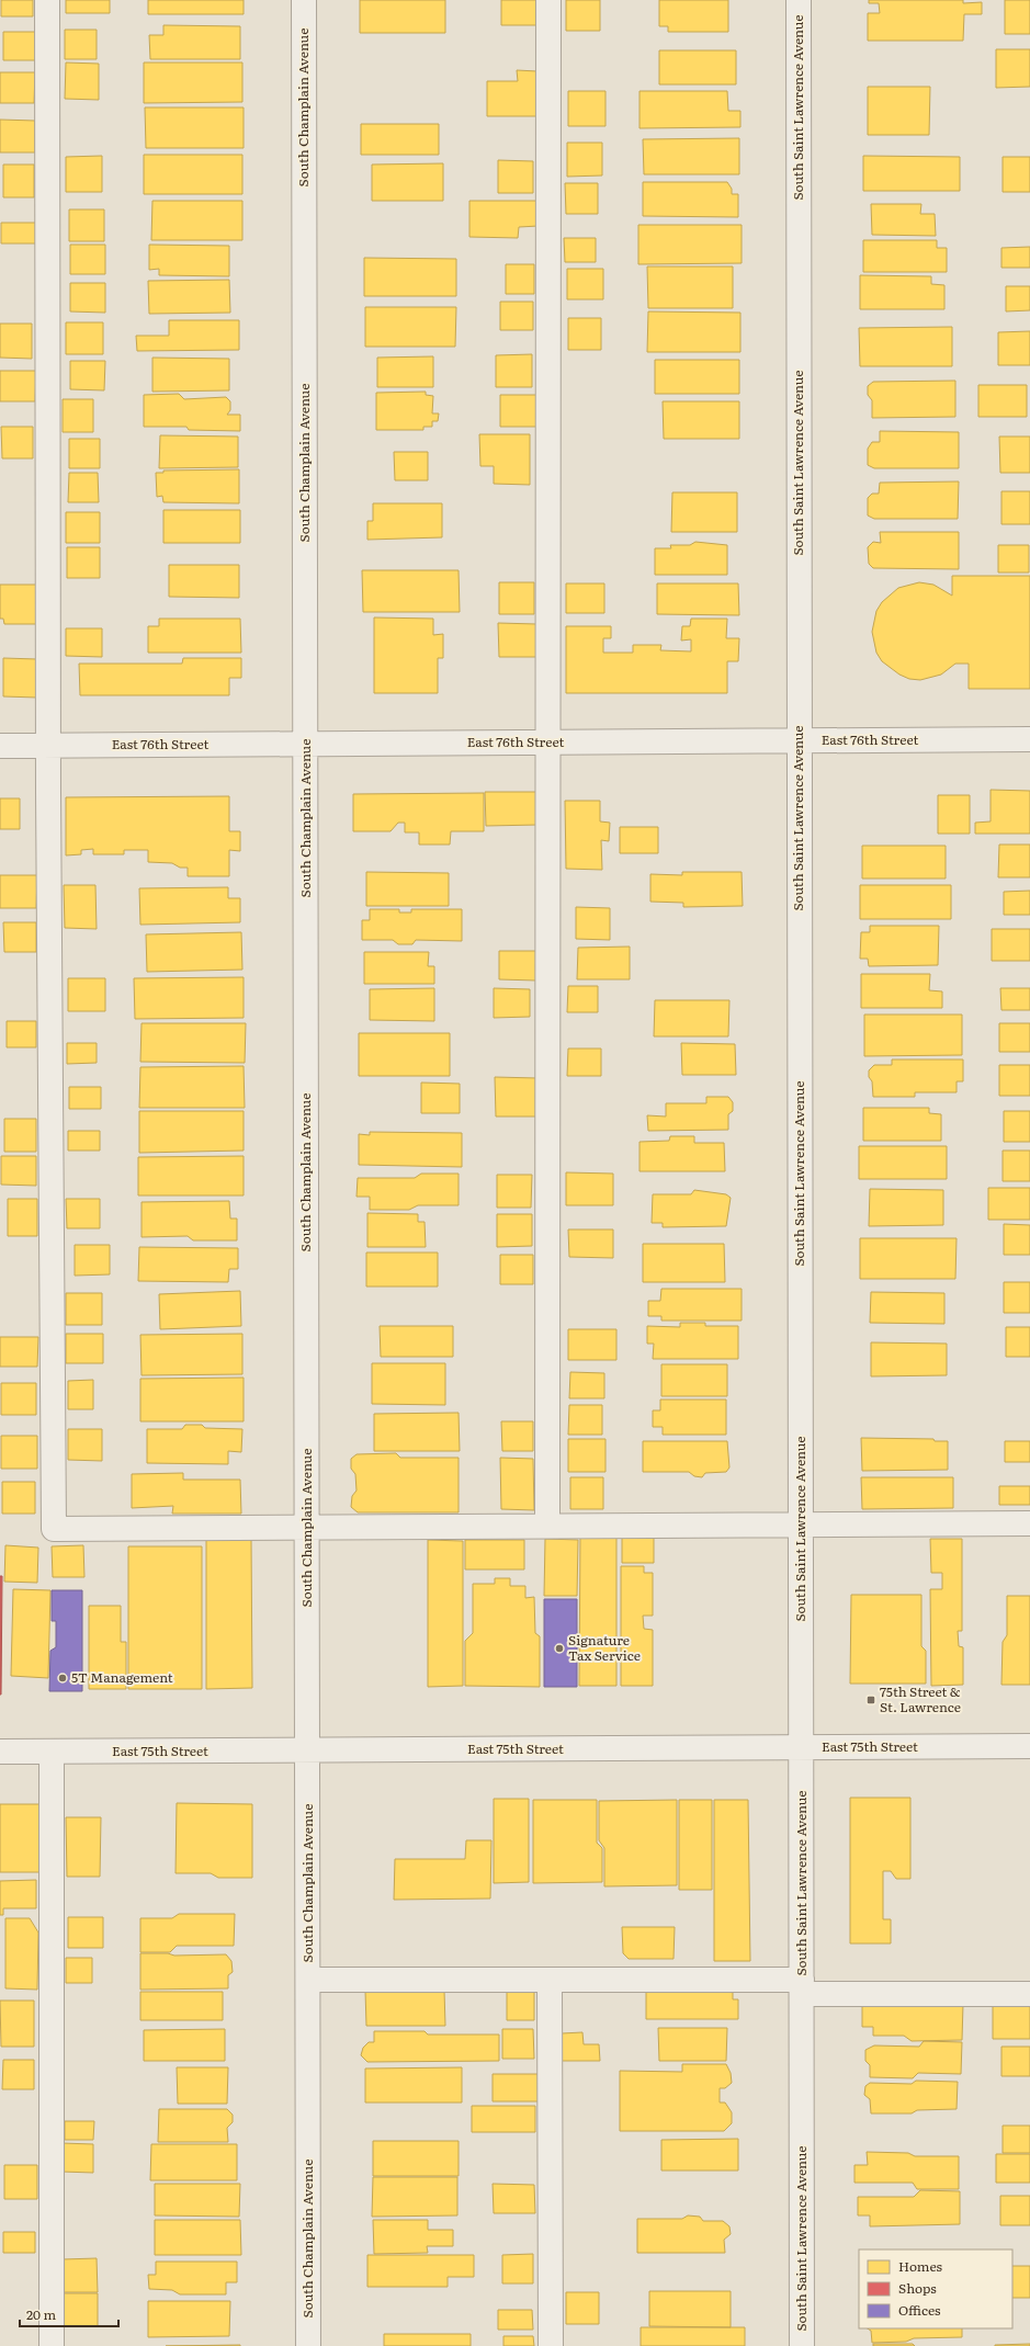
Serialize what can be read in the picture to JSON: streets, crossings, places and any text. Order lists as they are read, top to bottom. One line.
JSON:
{"streets":{"street":["South Champlain Avenue","South Saint Lawrence Avenue","East 76th Street","East 75th Street"]},"crossings":[["South Champlain Avenue","East 76th Street"],["South Champlain Avenue","East 75th Street"],["South Saint Lawrence Avenue","East 76th Street"],["South Saint Lawrence Avenue","East 75th Street"]],"places":{"other":["Signature Tax Service","5T Management"],"transit":["75th Street & St. Lawrence"]},"legend":["Homes","Shops","Offices"],"scale_bar":"20 m"}
